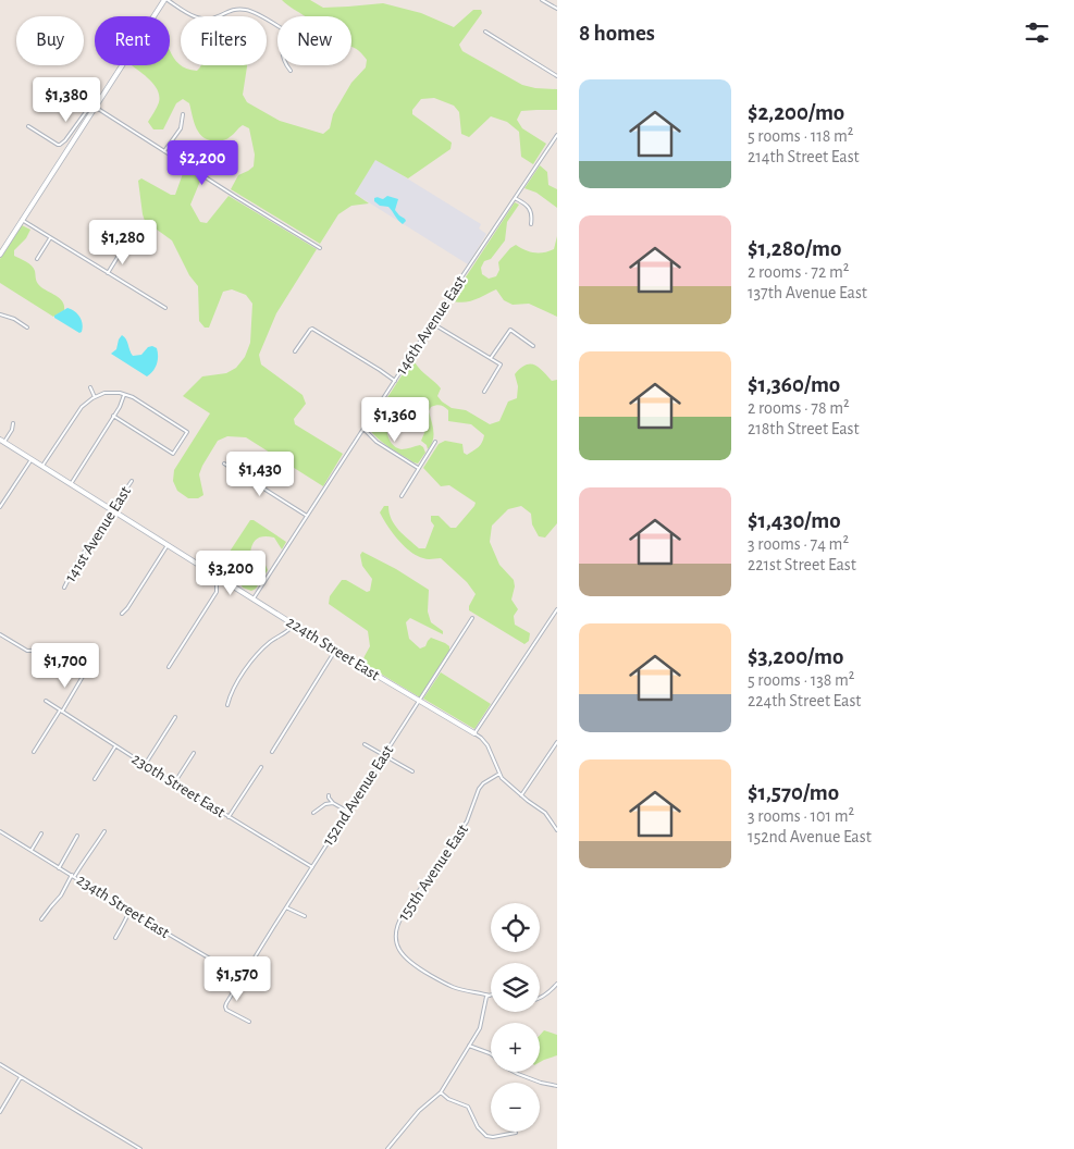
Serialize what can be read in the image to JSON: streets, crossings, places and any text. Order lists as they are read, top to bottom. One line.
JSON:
{"streets":{"street":["146th Avenue East","141st Avenue East","224th Street East","230th Street East","152nd Avenue East","155th Avenue East","234th Street East"]},"crossings":[["146th Avenue East","224th Street East"],["141st Avenue East","224th Street East"],["224th Street East","152nd Avenue East"],["230th Street East","152nd Avenue East"],["152nd Avenue East","234th Street East"]],"page":{"heading":"8 homes","chip":["Buy","Rent","Filters","New"],"list":[{"name":"$2,200/mo","note":"5 rooms · 118 m² · 214th Street East"},{"name":"$1,280/mo","note":"2 rooms · 72 m² · 137th Avenue East"},{"name":"$1,360/mo","note":"2 rooms · 78 m² · 218th Street East"},{"name":"$1,430/mo","note":"3 rooms · 74 m² · 221st Street East"},{"name":"$3,200/mo","note":"5 rooms · 138 m² · 224th Street East"},{"name":"$1,570/mo","note":"3 rooms · 101 m² · 152nd Avenue East"}],"price":["$1,380","$2,200","$1,280","$1,360","$1,430","$3,200","$1,700","$1,570"],"map_buttons":["+","−"]}}
